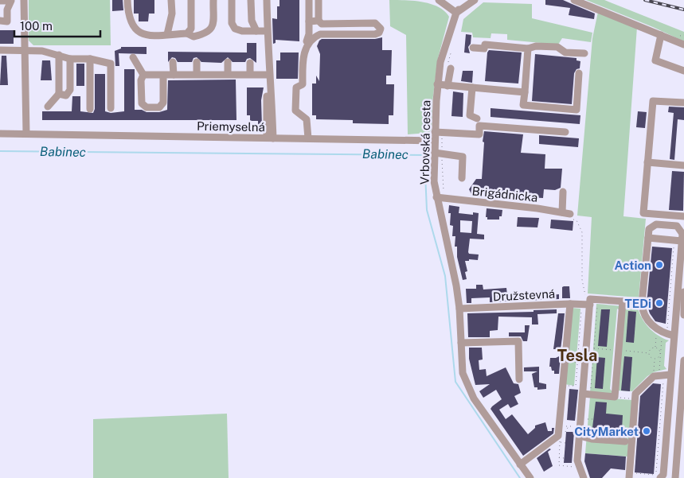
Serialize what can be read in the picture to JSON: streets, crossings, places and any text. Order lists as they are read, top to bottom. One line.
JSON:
{"streets":{"street":["Priemyselná","Vrbovská cesta","Brigádnicka","Družstevná"]},"crossings":[["Priemyselná","Vrbovská cesta"],["Vrbovská cesta","Brigádnicka"],["Vrbovská cesta","Družstevná"]],"districts":["Tesla"],"water":["Babinec"],"places":["Action","TEDi","CityMarket"],"scale_bar":"100 m"}
